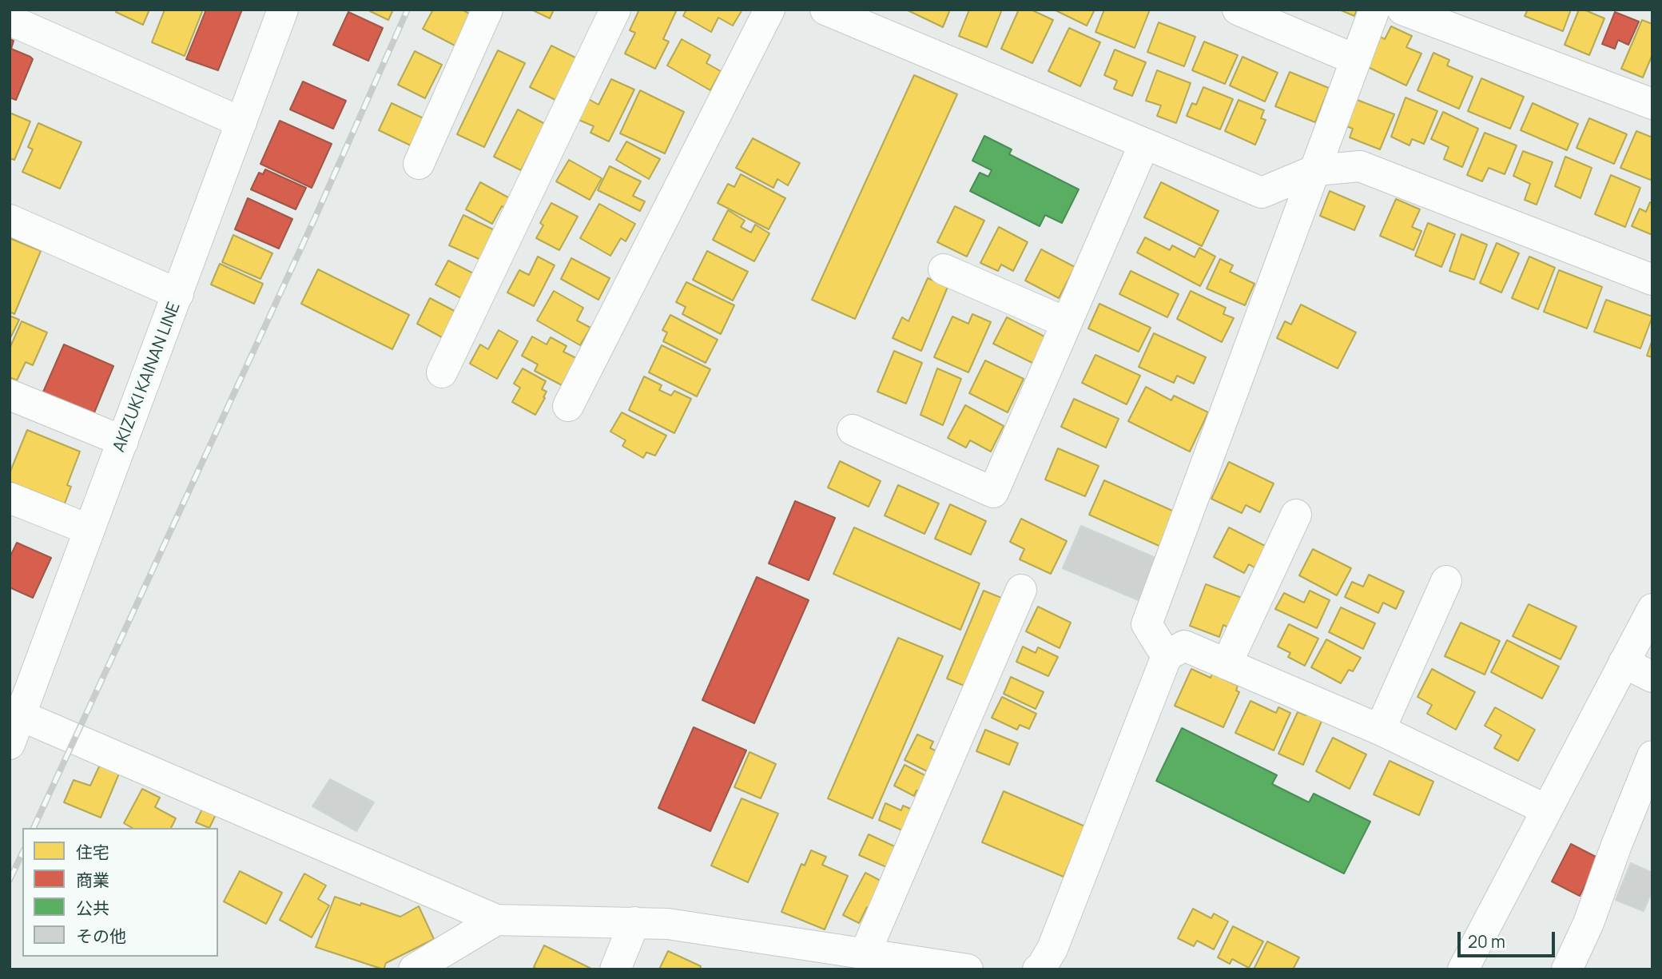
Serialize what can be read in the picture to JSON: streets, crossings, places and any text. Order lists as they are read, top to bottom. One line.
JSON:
{"streets":{"street":["AKIZUKI KAINAN LINE"]},"legend":["住宅","商業","公共","その他"],"scale_bar":"20 m"}
